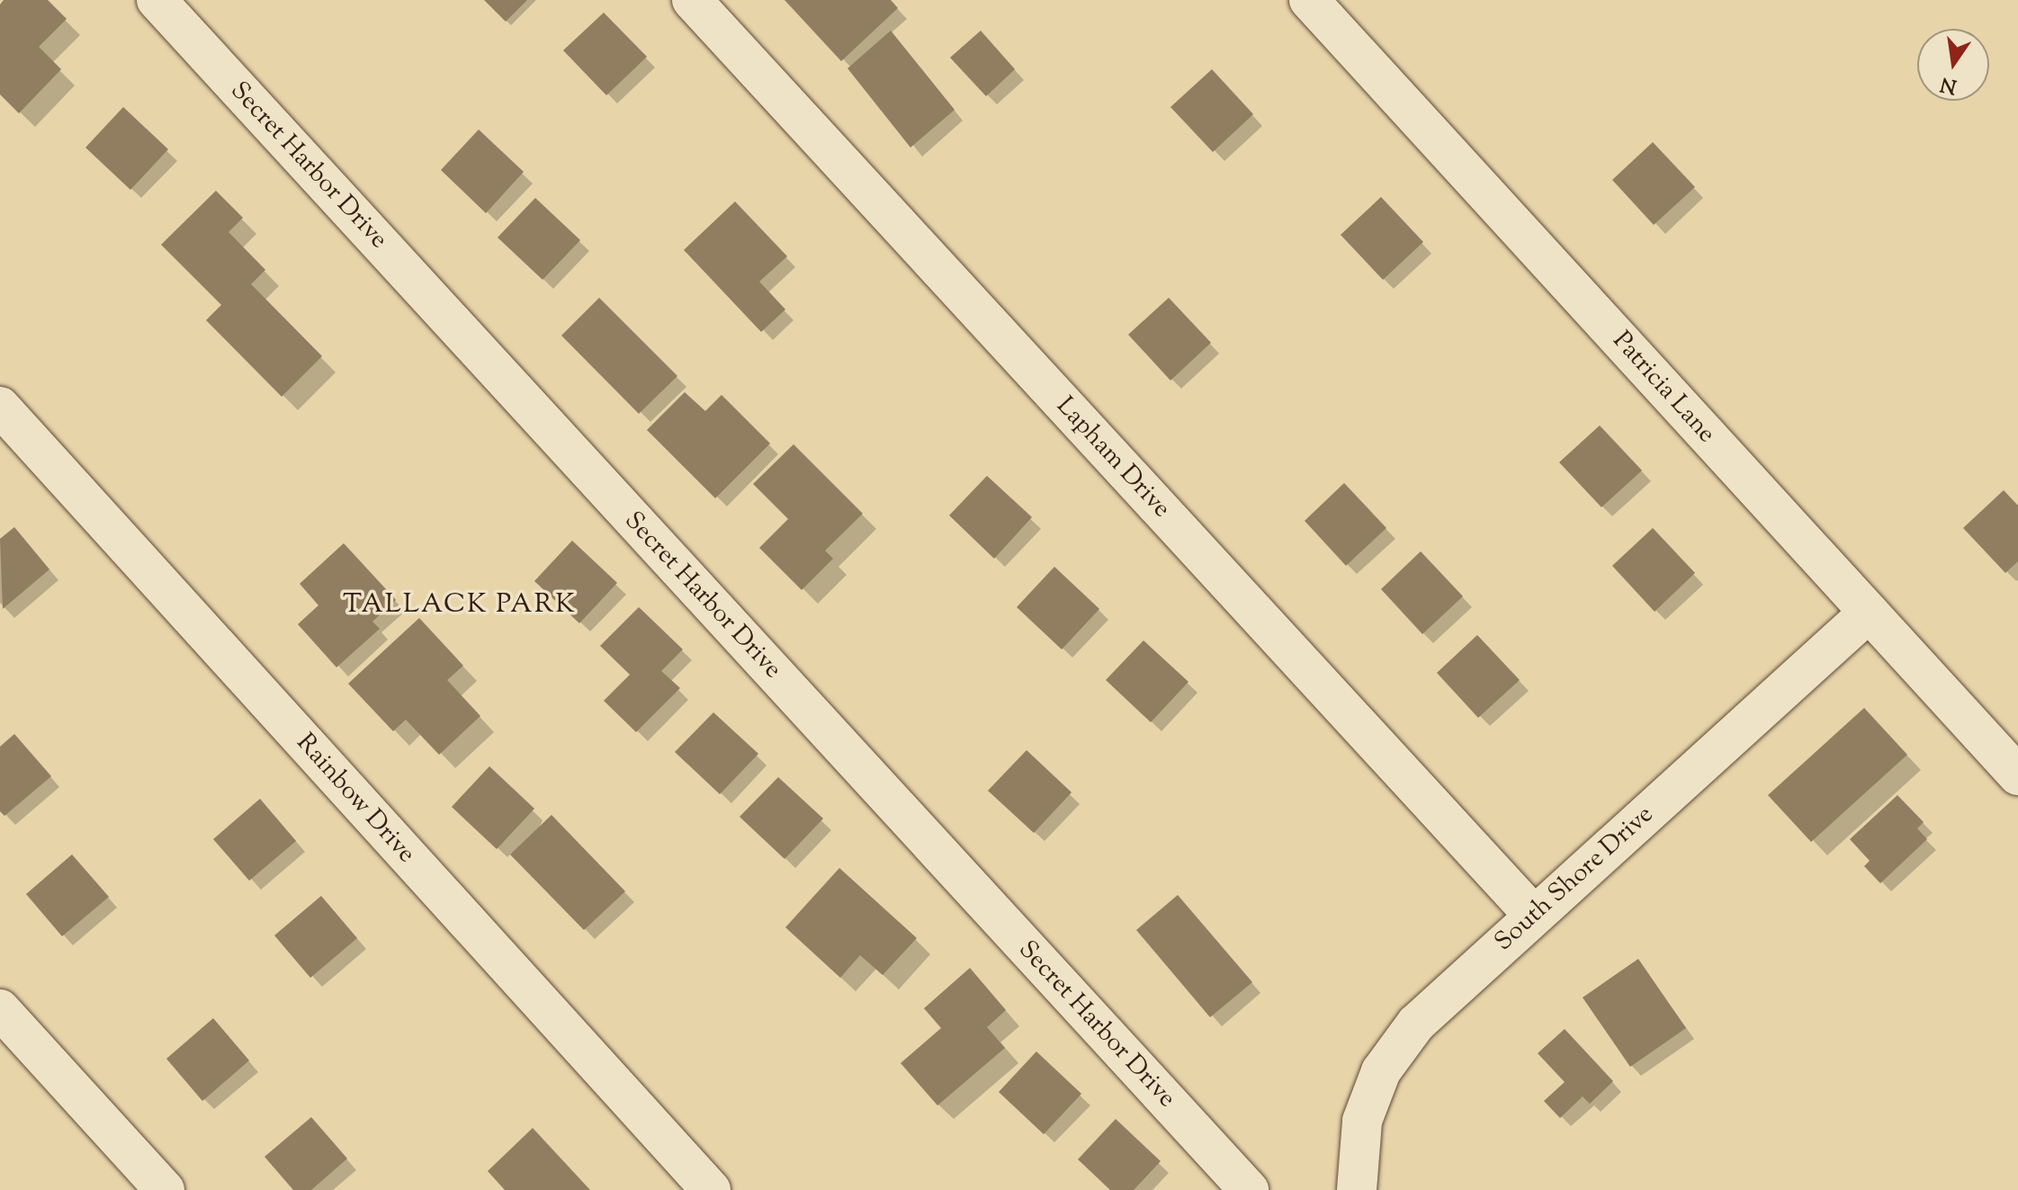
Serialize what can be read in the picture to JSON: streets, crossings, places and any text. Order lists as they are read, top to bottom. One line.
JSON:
{"streets":{"street":["Secret Harbor Drive","Patricia Lane","Lapham Drive","Rainbow Drive","South Shore Drive"]},"crossings":[["Patricia Lane","South Shore Drive"],["Lapham Drive","South Shore Drive"]],"districts":["TALLACK PARK"],"north":"bottom"}
